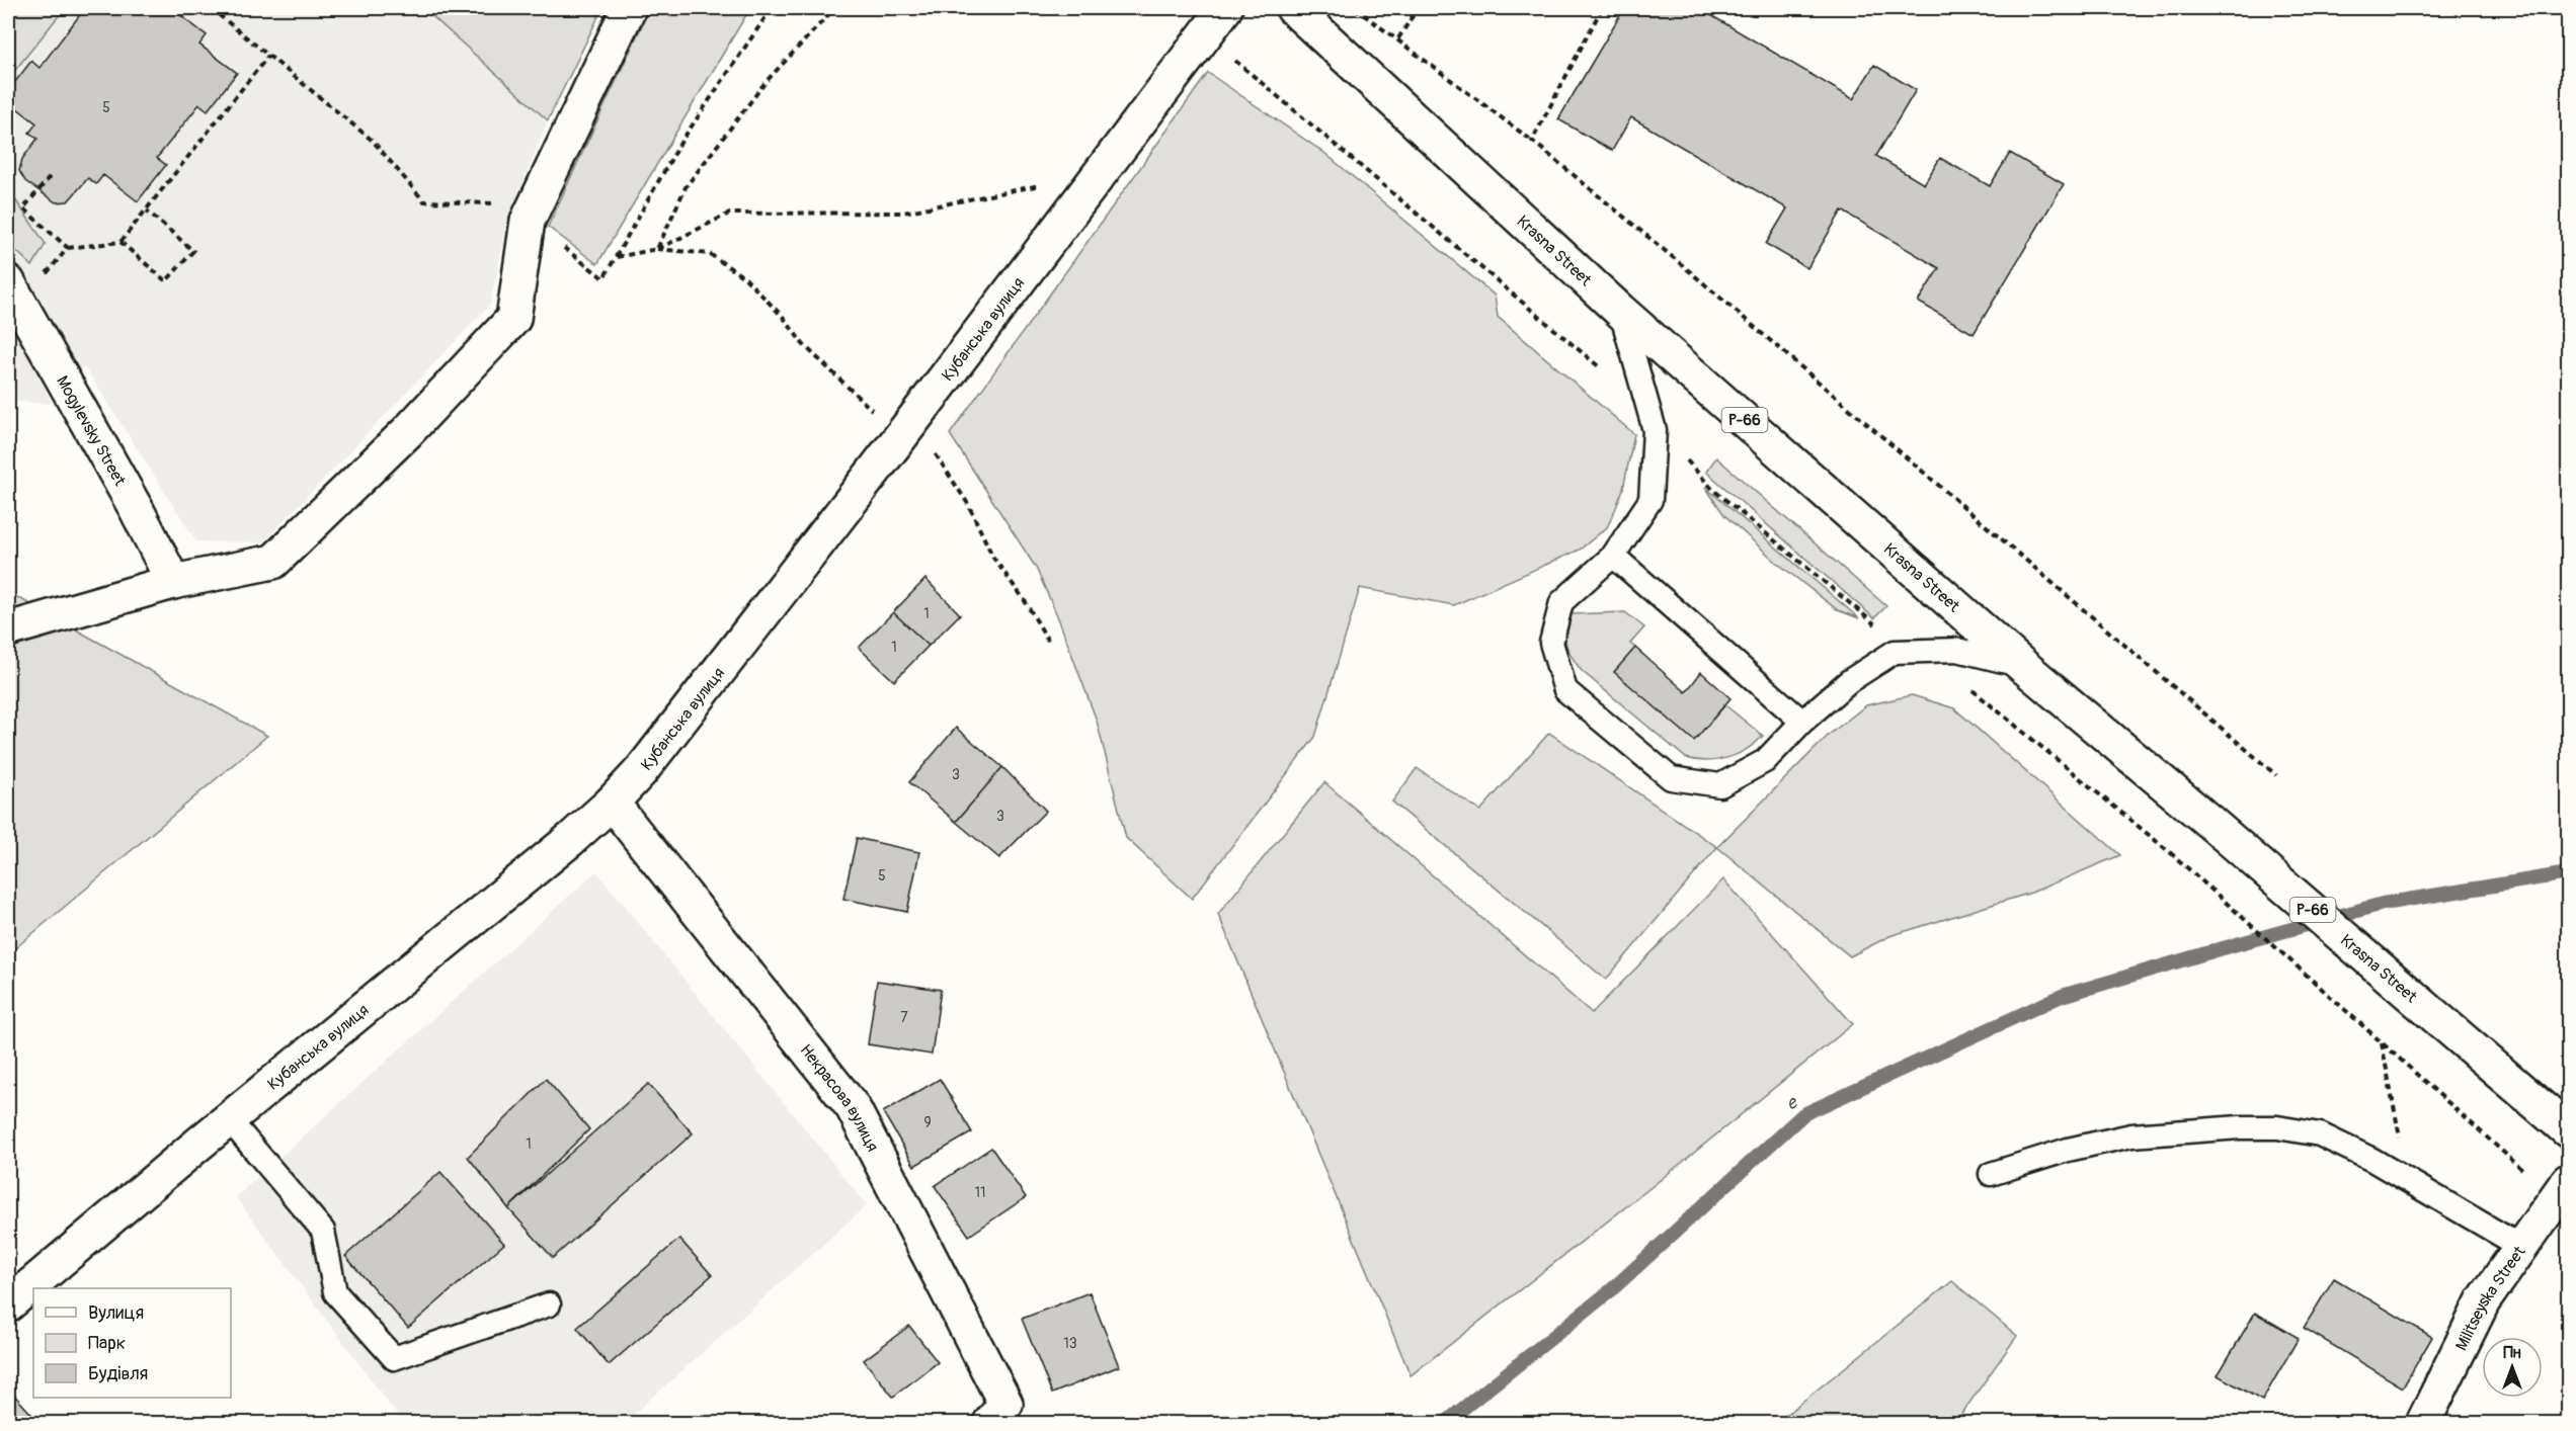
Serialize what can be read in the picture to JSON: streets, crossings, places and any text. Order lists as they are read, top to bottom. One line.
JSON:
{"streets":{"street":["Krasna Street","Кубанська вулиця","Р-66","Mogylevsky Street","Некрасова вулиця","Militseyska Street"]},"crossings":[["Кубанська вулиця","Некрасова вулиця"]],"water":["e"],"house_numbers":["5","1","1","3","3","5","7","9","1","11","13"],"legend":["Вулиця","Парк","Будівля"],"north":"top"}
